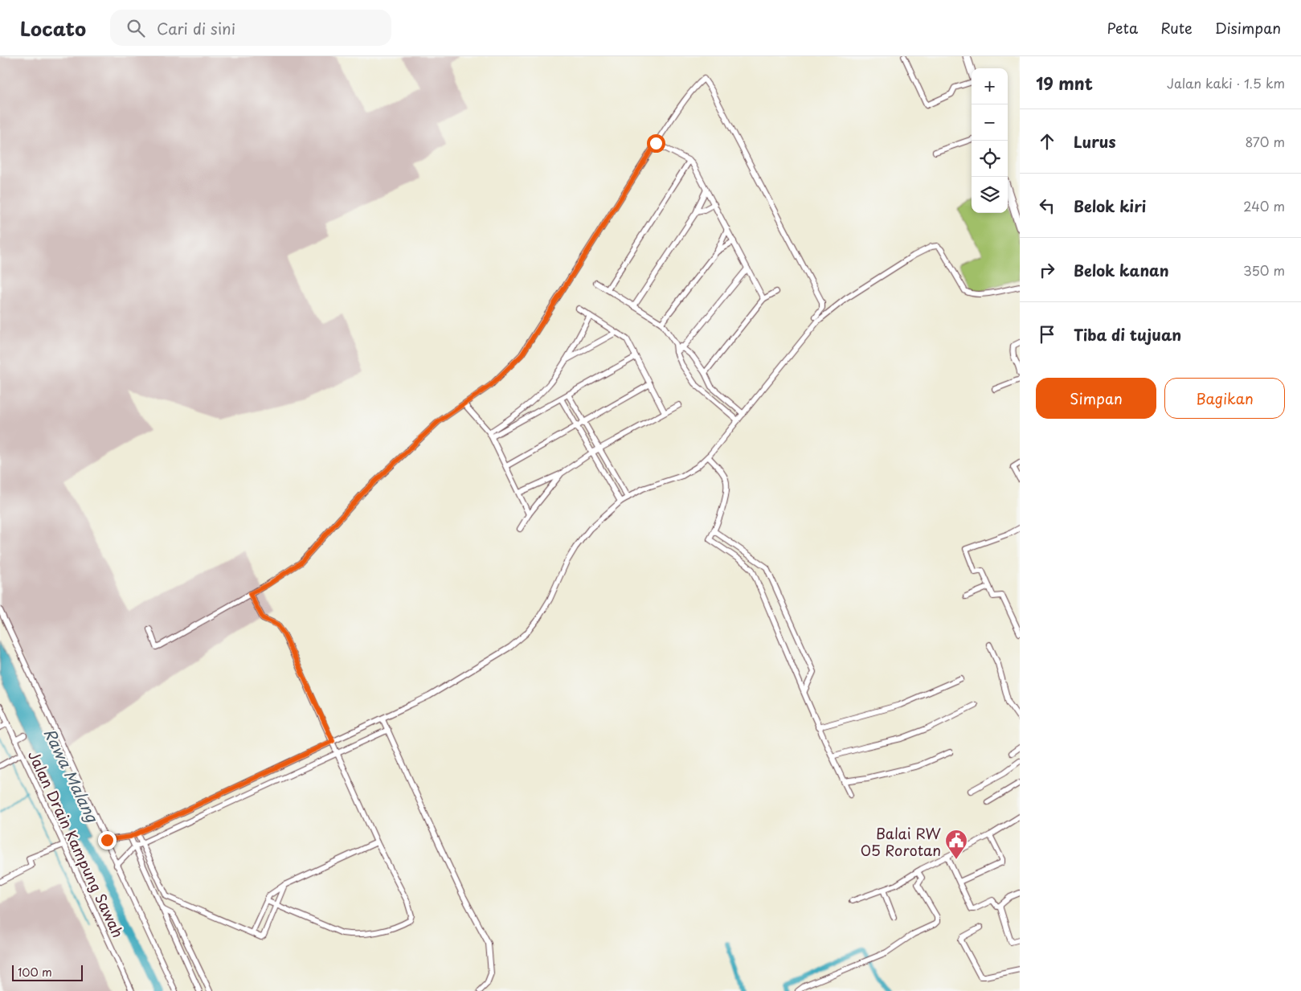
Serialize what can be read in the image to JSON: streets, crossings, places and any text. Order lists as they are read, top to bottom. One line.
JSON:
{"streets":{"street":["Jalan Drain Kampung Sawah"]},"water":["Rawa Malang"],"places":{"public building":["Balai RW 05 Rorotan"]},"scale_bar":"100 m","page":{"header":"Locato","search":"Cari di sini","nav":["Peta","Rute","Disimpan"],"heading":["19 mnt","Jalan kaki · 1.5 km"],"map_buttons":["+","−"],"list":[["Lurus","870 m"],["Belok kiri","240 m"],["Belok kanan","350 m"],"Tiba di tujuan"],"buttons":["Simpan","Bagikan"],"scale":"100 m"}}
